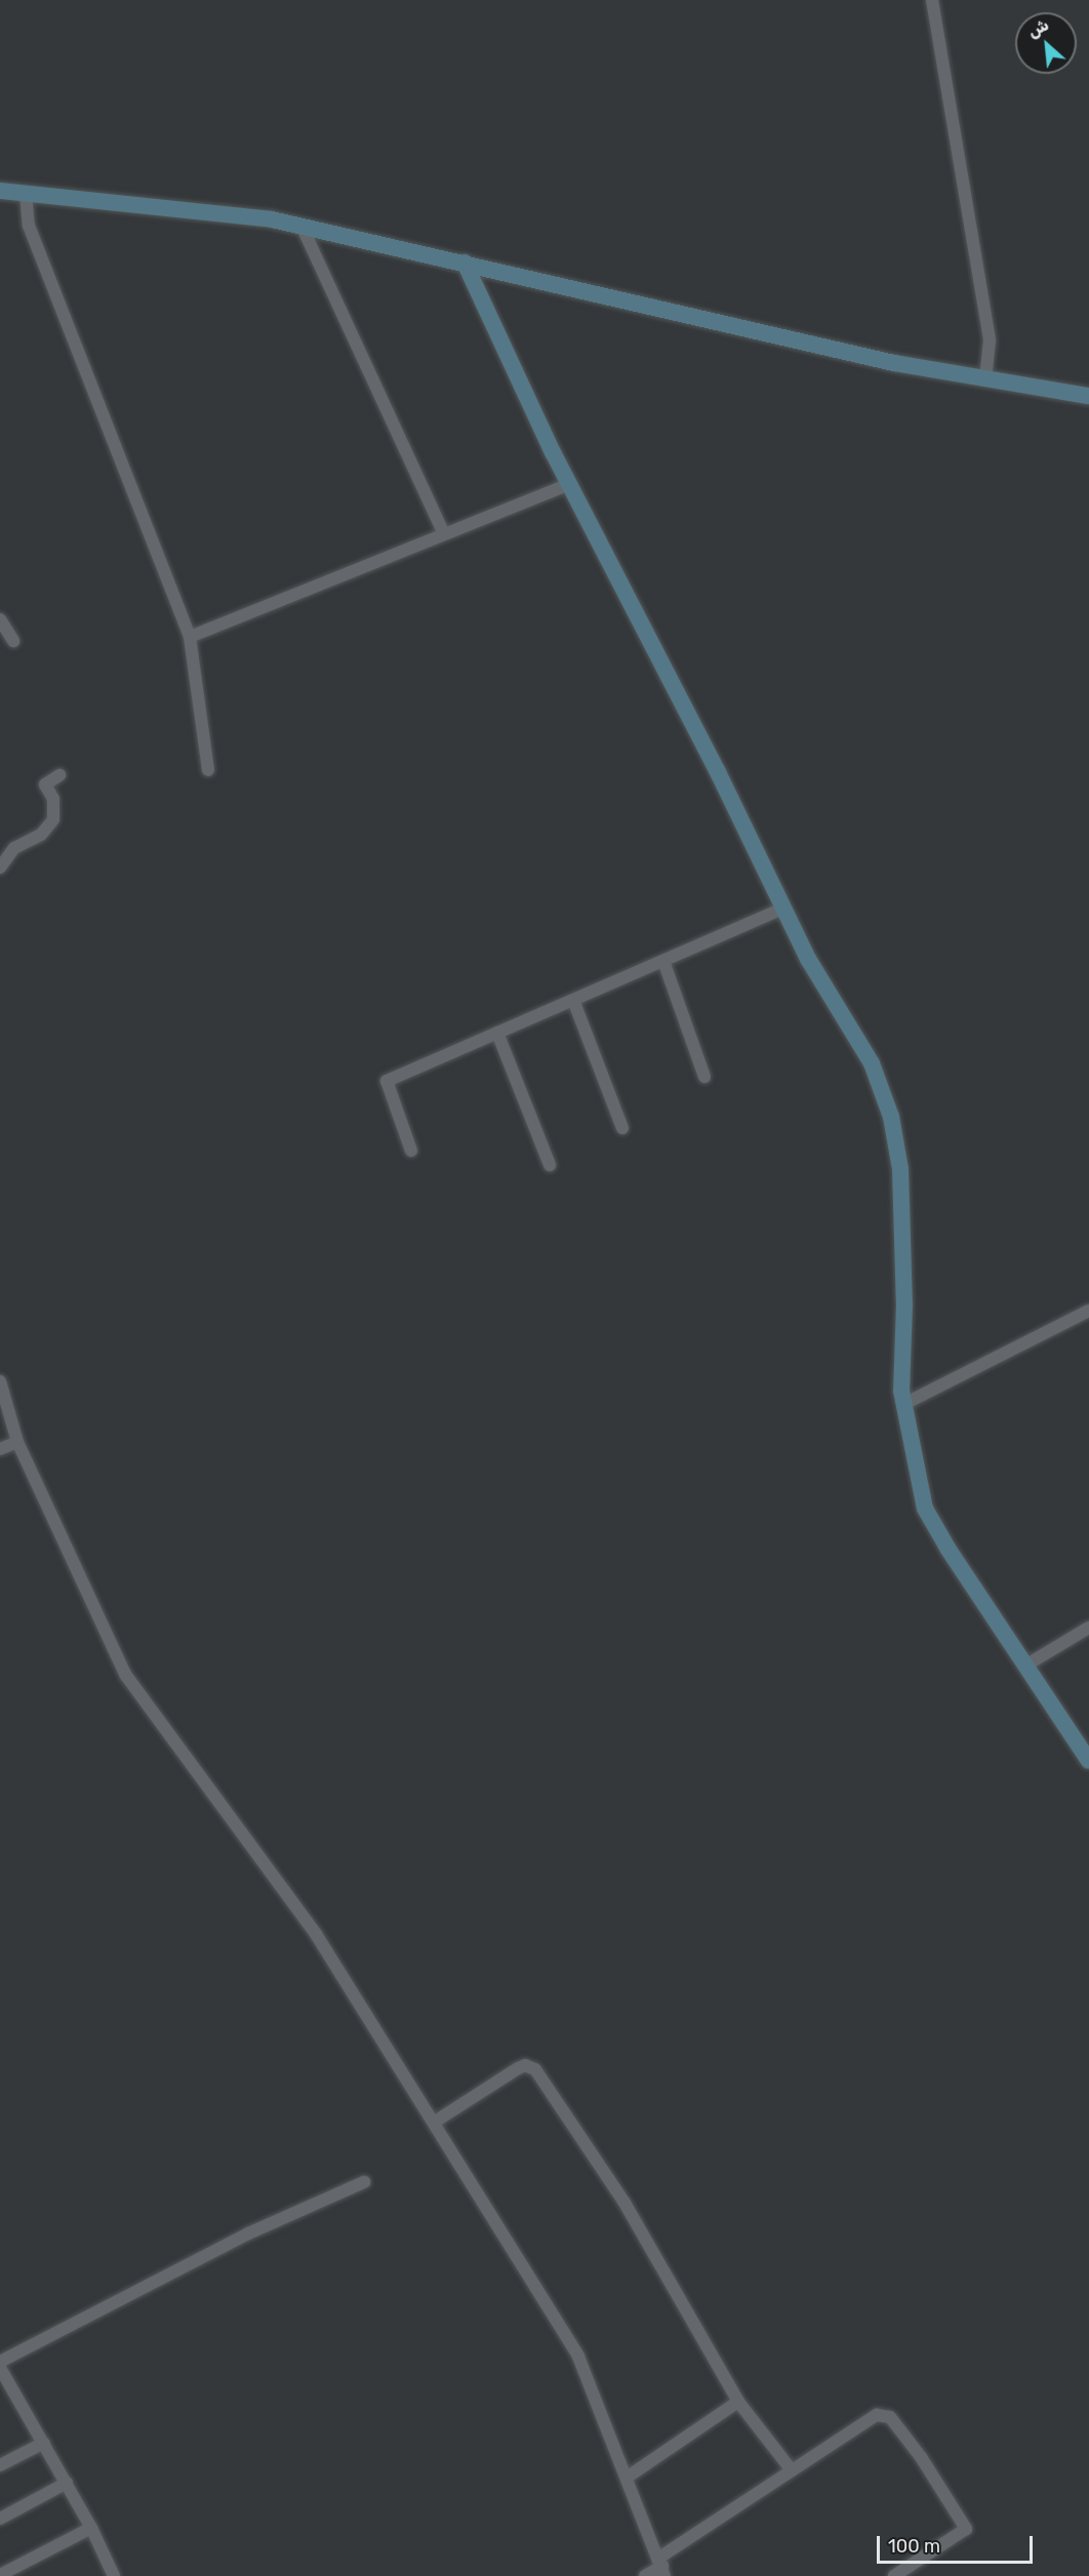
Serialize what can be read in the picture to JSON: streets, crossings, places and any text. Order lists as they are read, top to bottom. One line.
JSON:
{"scale_bar":"100 m","north":"top left"}
